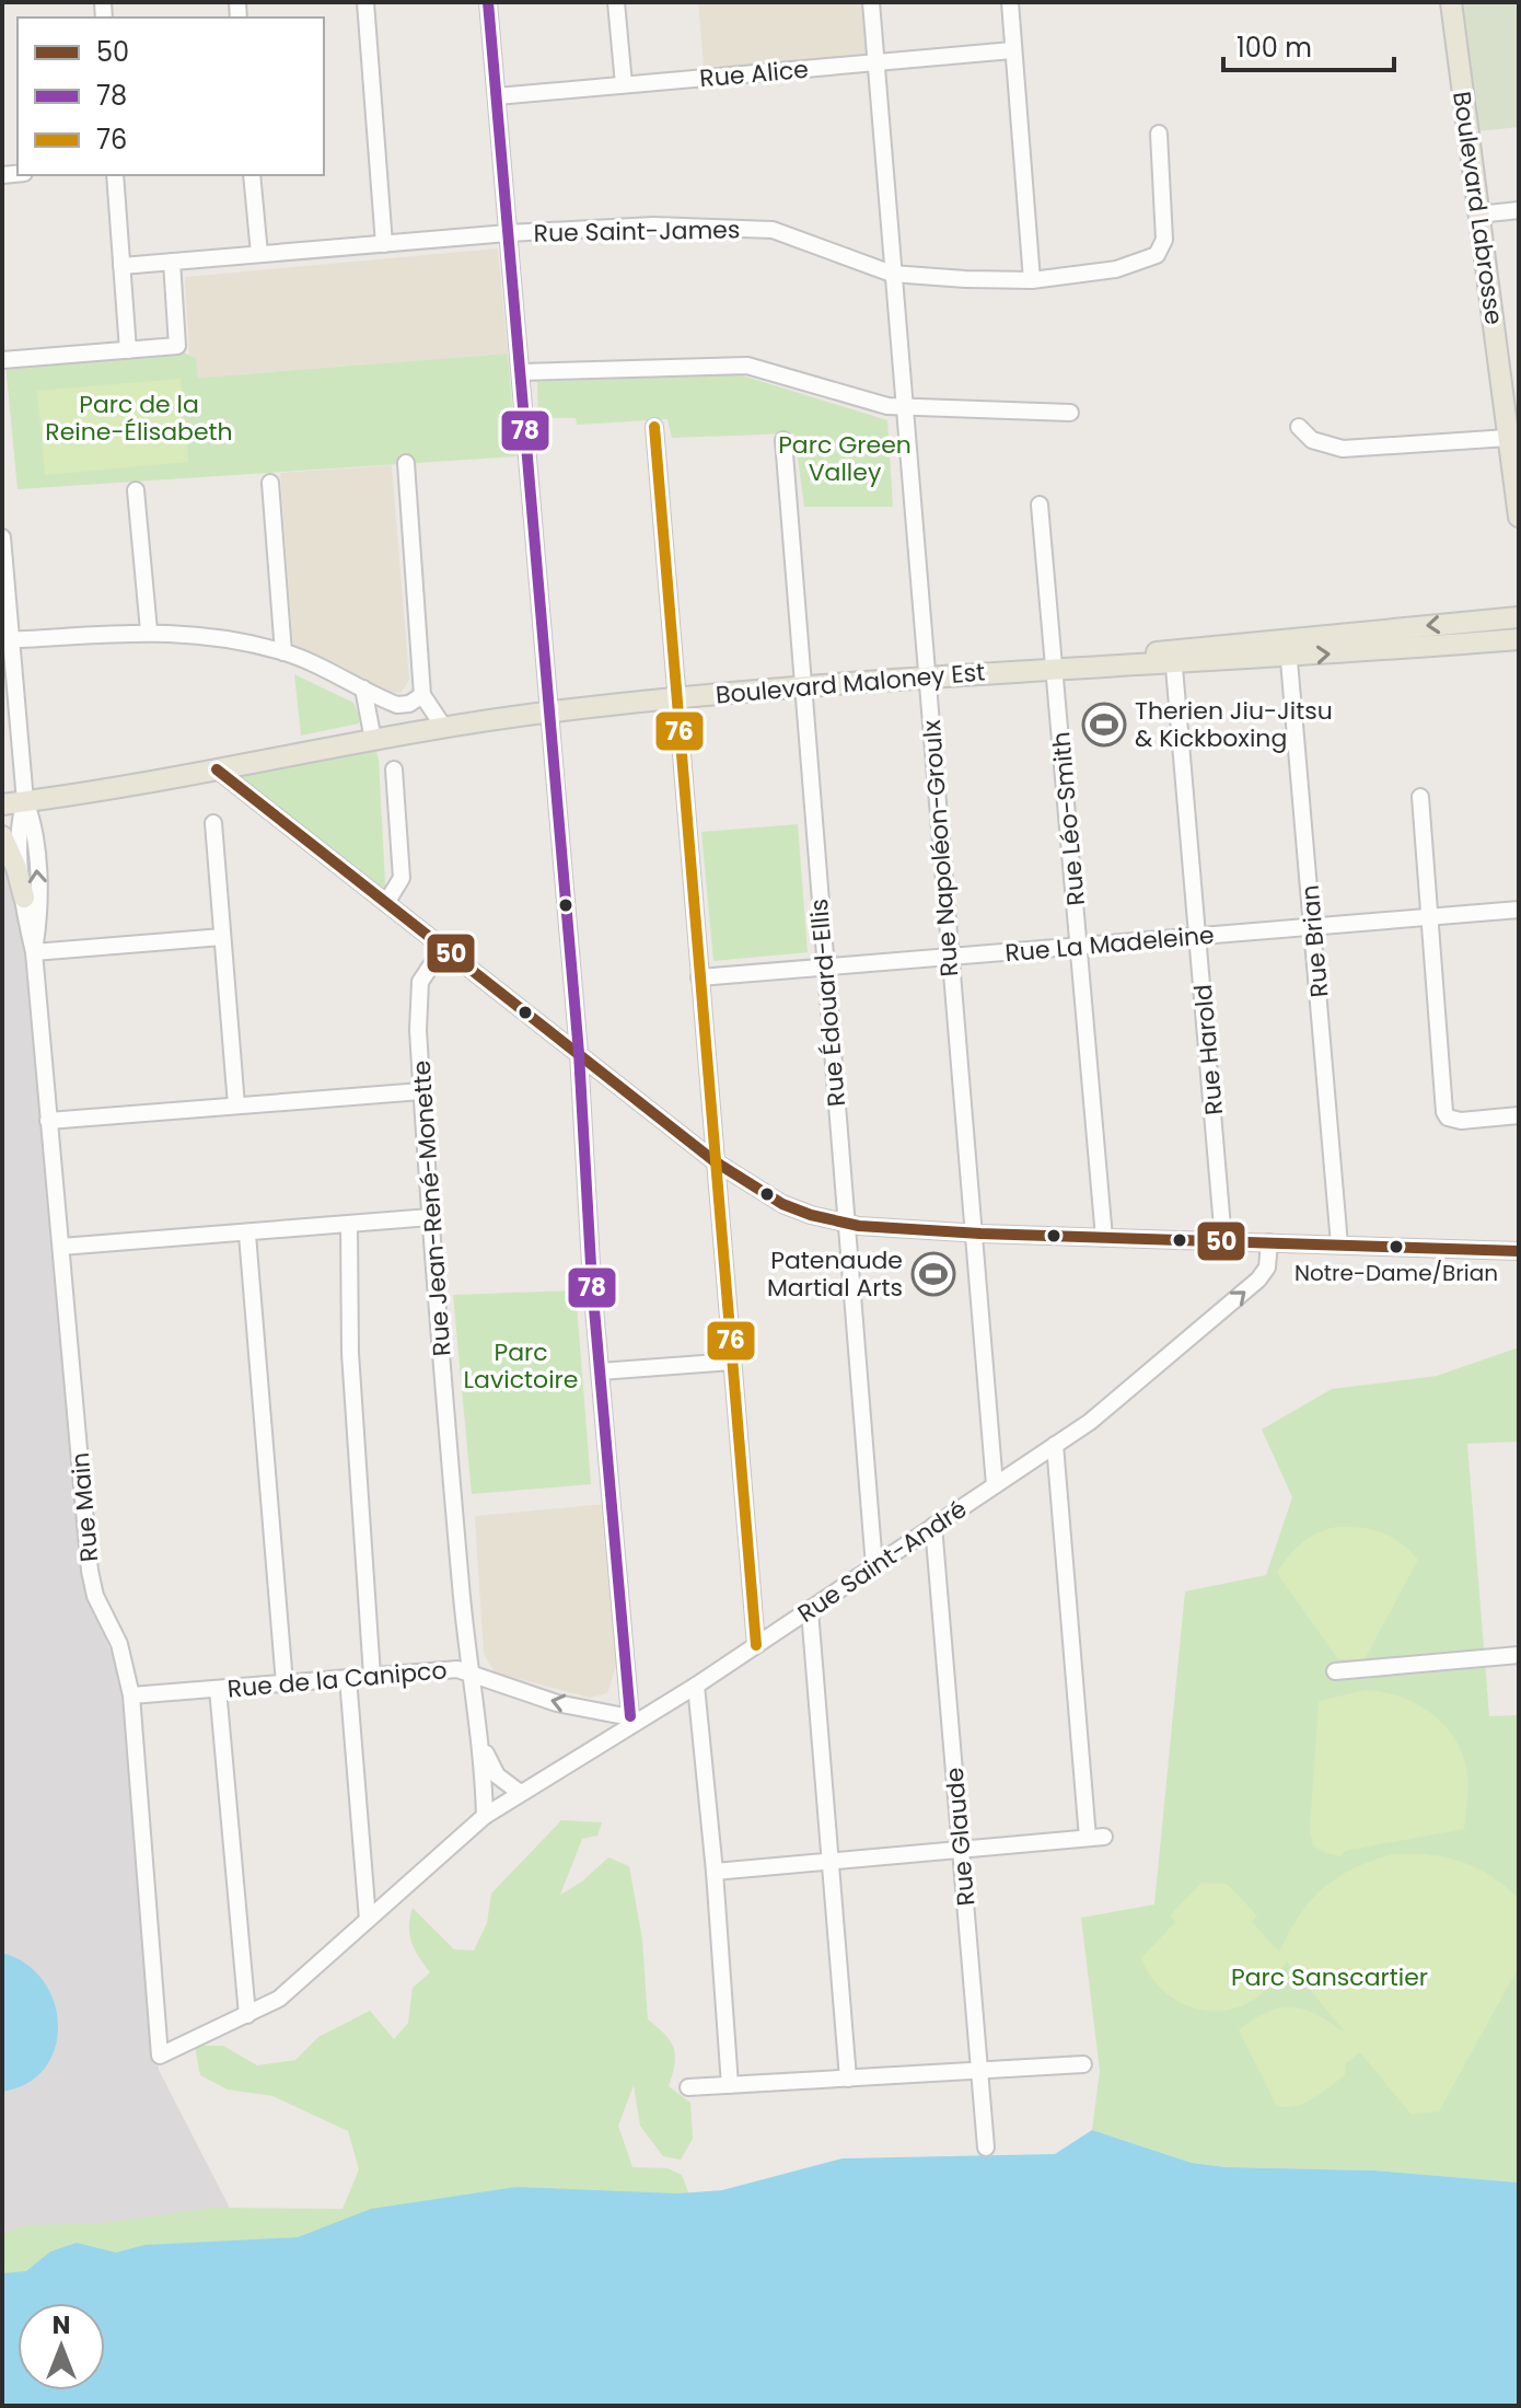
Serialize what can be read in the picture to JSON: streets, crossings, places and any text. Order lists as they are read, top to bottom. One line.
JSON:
{"streets":{"main road":["Boulevard Labrosse","Boulevard Maloney Est"],"street":["Rue Alice","Rue Saint-James","Rue Léo-Smith","Rue Napoléon-Groulx","Rue Brian","Rue La Madeleine","Rue Édouard-Ellis","Rue Harold","Rue Jean-René-Monette","Rue Main","Rue Saint-André","Rue de la Canipco","Rue Glaude"]},"crossings":[["Rue Alice","Rue Napoléon-Groulx"],["Rue Saint-James","Rue Napoléon-Groulx"],["Boulevard Maloney Est","Rue Léo-Smith"],["Boulevard Maloney Est","Rue Napoléon-Groulx"],["Boulevard Maloney Est","Rue Brian"],["Boulevard Maloney Est","Rue Édouard-Ellis"],["Boulevard Maloney Est","Rue Harold"],["Boulevard Maloney Est","Rue Main"],["Rue Léo-Smith","Rue La Madeleine"],["Rue Napoléon-Groulx","Rue La Madeleine"],["Rue Napoléon-Groulx","Rue Saint-André"],["Rue Brian","Rue La Madeleine"],["Rue La Madeleine","Rue Édouard-Ellis"],["Rue La Madeleine","Rue Harold"],["Rue Édouard-Ellis","Rue Saint-André"],["Rue Jean-René-Monette","Rue Saint-André"],["Rue Jean-René-Monette","Rue de la Canipco"],["Rue Main","Rue Saint-André"],["Rue Main","Rue de la Canipco"],["Rue Saint-André","Rue de la Canipco"],["Rue Saint-André","Rue Glaude"]],"parks":["Parc de la Reine-Élisabeth","Parc Green Valley","Parc Lavictoire","Parc Sanscartier"],"places":{"sports":["Therien Jiu-Jitsu & Kickboxing","Patenaude Martial Arts"],"other":["Notre-Dame/Brian"]},"lines":["transit line 78","transit line 76","transit line 50"],"legend":["50","78","76"],"scale_bar":"100 m","north":"top"}
